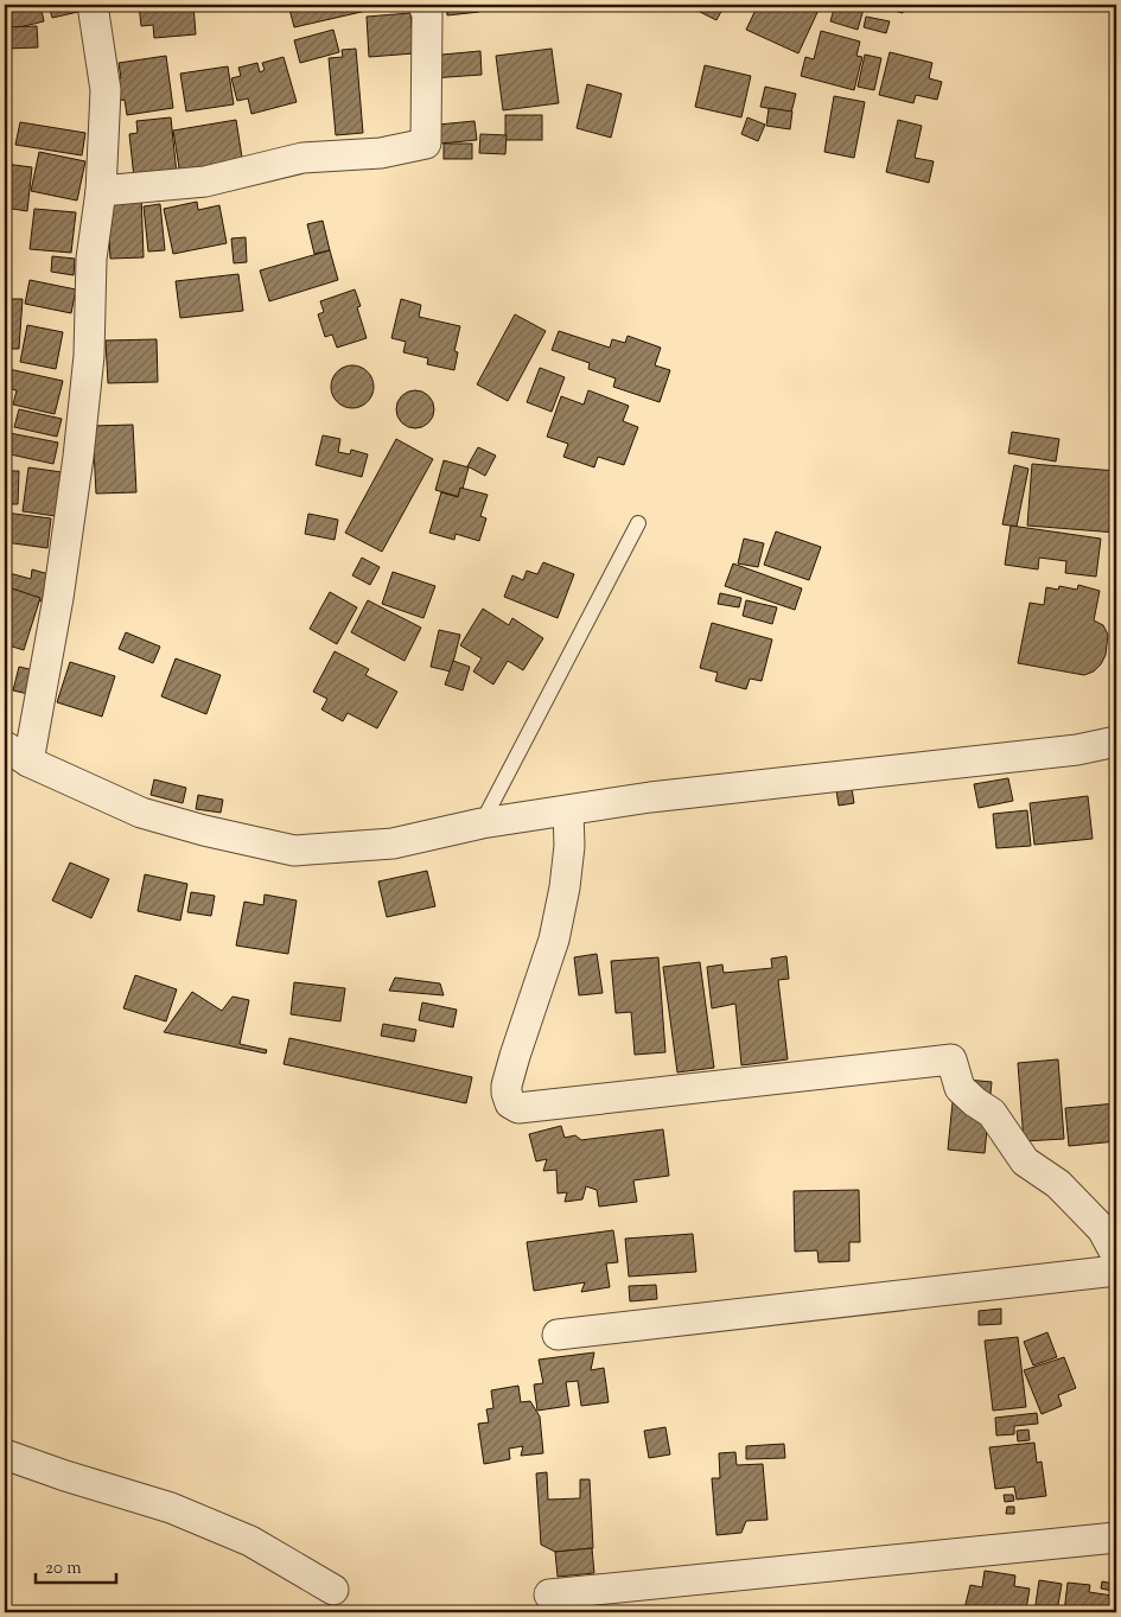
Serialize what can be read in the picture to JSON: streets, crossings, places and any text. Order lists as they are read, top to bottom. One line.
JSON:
{"scale_bar":"20 m"}
